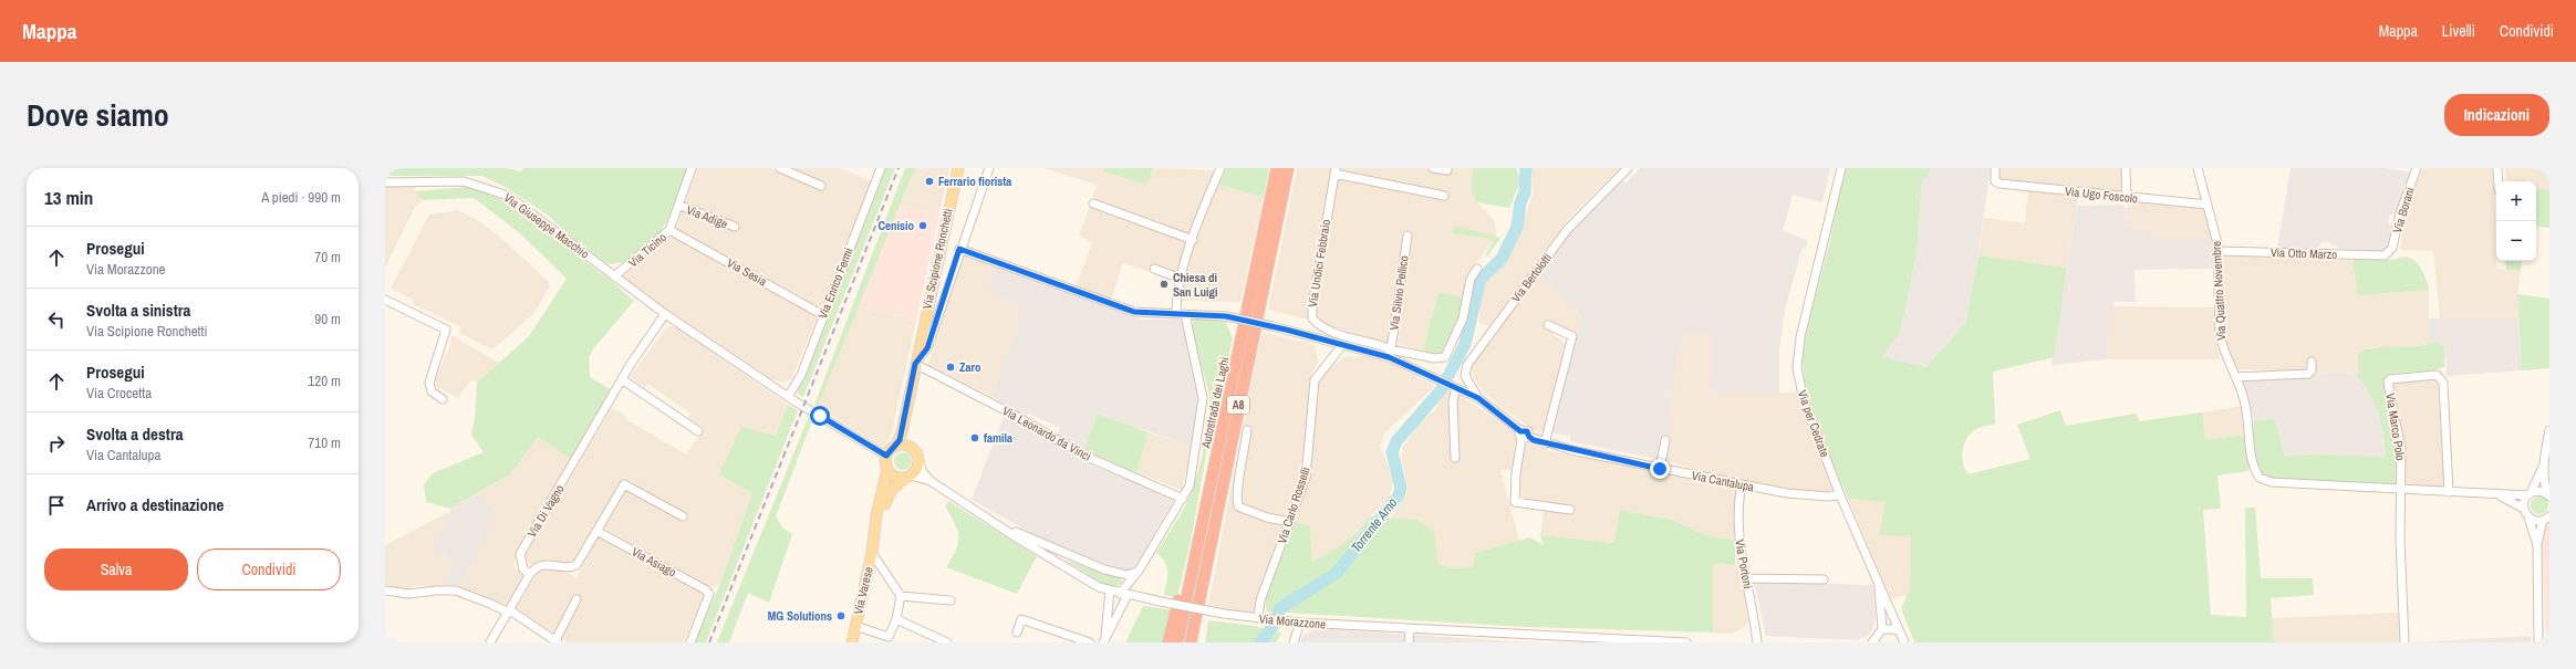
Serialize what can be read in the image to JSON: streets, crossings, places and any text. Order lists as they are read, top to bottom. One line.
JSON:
{"streets":{"highway":["Autostrada dei Laghi","A8"],"main road":["Via Scipione Ronchetti","Via Varese"],"street":["Via Ugo Foscolo","Via Borani","Via Adige","Via Giuseppe Macchio","Via Ticino","Via Otto Marzo","Via Undici Febbraio","Via Sesia","Via Bertolotti","Via Enrico Fermi","Via Quattro Novembre","Via Silvio Pellico","Via per Cedrate","Via Marco Polo","Via Leonardo da Vinci","Via Cantalupa","Via Carlo Rosselli","Via Di Vagno","Via Asiago","Via Portoni","Via Morazzone"]},"crossings":[["Via Ugo Foscolo","Via Quattro Novembre"],["Via Borani","Via Otto Marzo"],["Via Adige","Via Ticino"],["Via Giuseppe Macchio","Via Ticino"],["Via Giuseppe Macchio","Via Scipione Ronchetti"],["Via Giuseppe Macchio","Via Enrico Fermi"],["Via Ticino","Via Sesia"],["Via Otto Marzo","Via Quattro Novembre"],["Via Scipione Ronchetti","Via Leonardo da Vinci"],["Via Undici Febbraio","Via Silvio Pellico"],["Via Undici Febbraio","Via Cantalupa"],["Via Sesia","Via Enrico Fermi"],["Via Bertolotti","Via Cantalupa"],["Via Quattro Novembre","Via Marco Polo"],["Via Silvio Pellico","Via Cantalupa"],["Via per Cedrate","Via Cantalupa"],["Via Cantalupa","Via Carlo Rosselli"],["Via Cantalupa","Via Portoni"],["Via Carlo Rosselli","Via Morazzone"]],"water":["Torrente Arno"],"places":["Ferrario fiorista","Cenisio","Chiesa di San Luigi","Zaro","famila","MG Solutions"],"page":{"header":"Mappa","nav":["Mappa","Livelli","Condividi"],"title":"Dove siamo","buttons":["Indicazioni",["Salva","Condividi"]],"heading":["13 min","A piedi · 990 m"],"map_buttons":["+","−"],"list":[["Prosegui","Via Morazzone","70 m"],["Svolta a sinistra","Via Scipione Ronchetti","90 m"],["Prosegui","Via Crocetta","120 m"],["Svolta a destra","Via Cantalupa","710 m"],"Arrivo a destinazione"]}}
